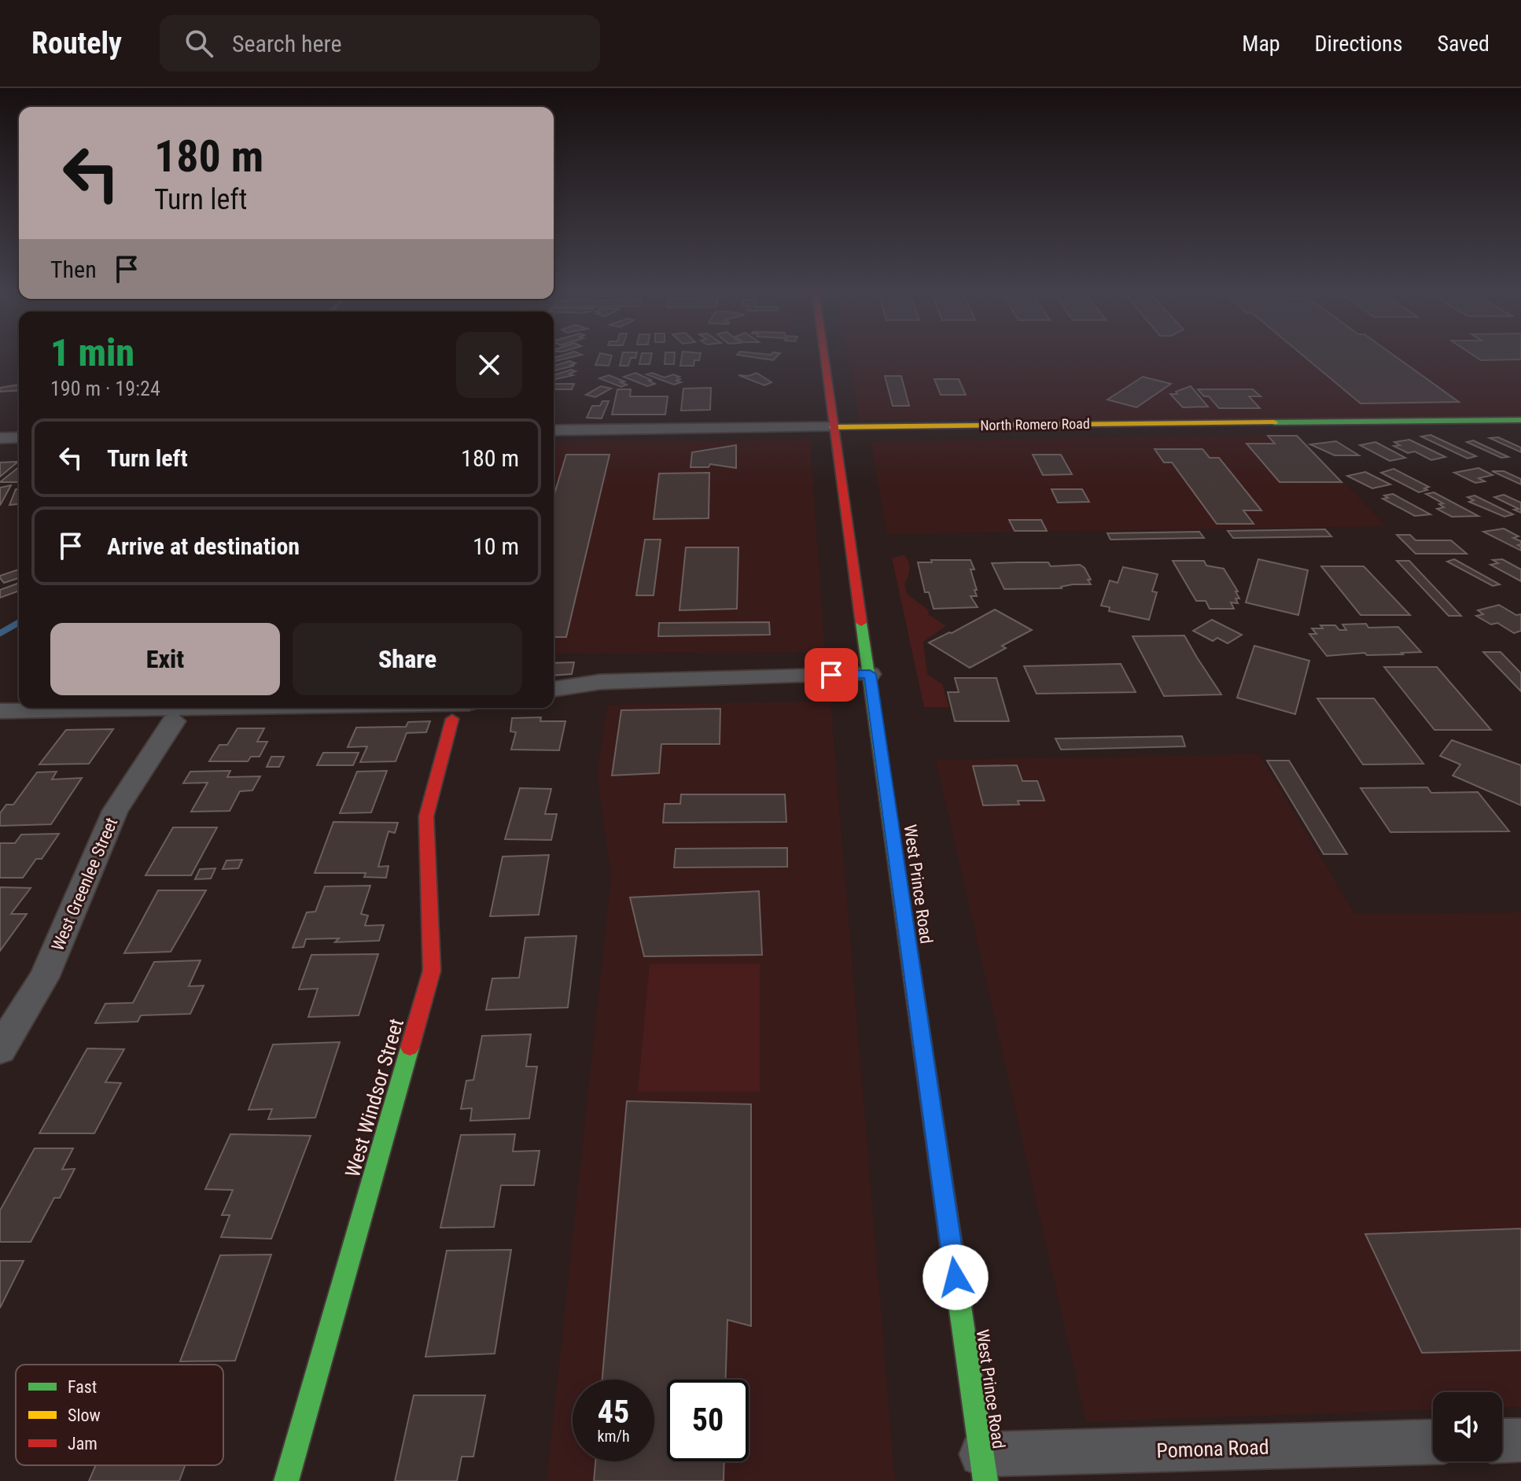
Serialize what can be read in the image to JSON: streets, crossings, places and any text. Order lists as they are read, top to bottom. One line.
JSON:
{"streets":{"main road":["North Romero Road","West Prince Road","West Windsor Street"],"street":["West Greenlee Street","Pomona Road"]},"crossings":[["North Romero Road","West Prince Road"],["West Prince Road","Pomona Road"]],"legend":["Fast","Slow","Jam"],"page":{"header":"Routely","search":"Search here","nav":["Map","Directions","Saved"],"turn":["180 m","Turn left"],"then":"Then","heading":["1 min","190 m · 19:24"],"list":[{"name":"Turn left","value":"180 m"},{"name":"Arrive at destination","value":"10 m"}],"buttons":["Exit","Share"],"speed":"45 km/h","limit":"50"}}
